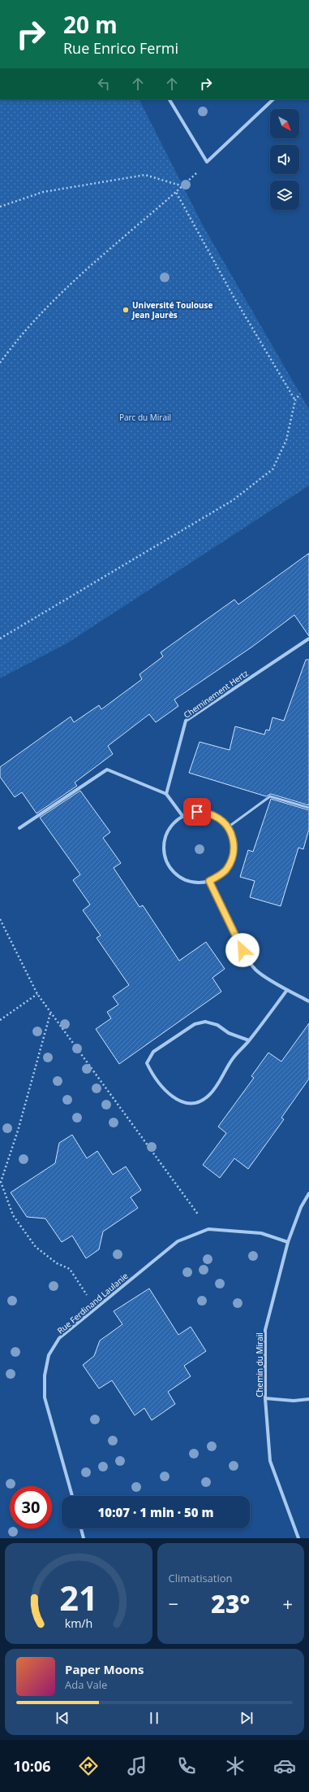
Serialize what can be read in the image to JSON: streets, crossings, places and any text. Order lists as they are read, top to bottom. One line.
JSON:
{"streets":{"street":["Cheminement Hertz","Rue Ferdinand Laulanie","Chemin du Mirail"]},"crossings":[["Rue Ferdinand Laulanie","Chemin du Mirail"]],"parks":["Parc du Mirail"],"places":["Université Toulouse Jean Jaurès"],"north":"bottom right","page":{"turn":["20 m","Rue Enrico Fermi"],"limit":"30","trip":"10:07 · 1 min · 50 m","tile":"Climatisation","heat":["−","23°","+"],"song":["Paper Moons","Ada Vale"],"tabs":"10:06","gauge":["21","km/h"]}}
